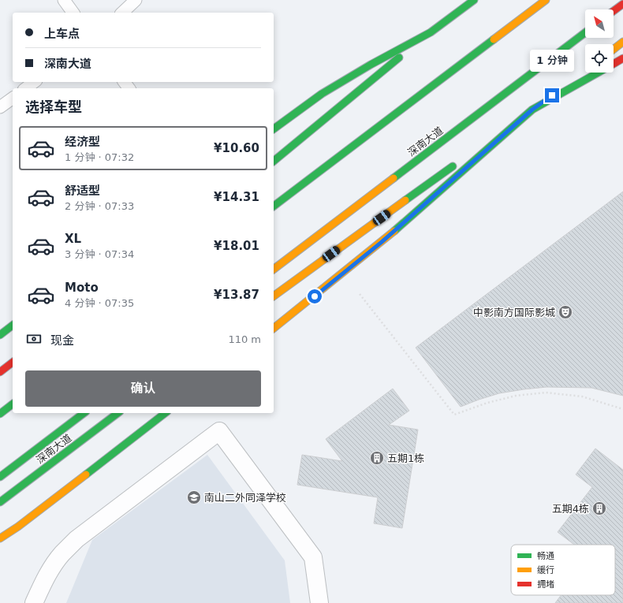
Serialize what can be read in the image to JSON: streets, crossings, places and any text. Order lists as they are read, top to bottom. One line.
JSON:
{"streets":{"main road":["深南大道"]},"places":{"theatre":["中影南方国际影城"],"building":["五期1栋","五期4栋"],"school or university":["南山二外同泽学校"]},"legend":["畅通","缓行","拥堵"],"north":"top left","page":{"banner":["上车点","深南大道"],"bubble":"1 分钟","heading":"选择车型","list":[{"name":"经济型","note":"1 分钟 · 07:32","value":"¥10.60"},{"name":"舒适型","note":"2 分钟 · 07:33","value":"¥14.31"},{"name":"XL","note":"3 分钟 · 07:34","value":"¥18.01"},{"name":"Moto","note":"4 分钟 · 07:35","value":"¥13.87"}],"pay":["现金","110 m"],"buttons":"确认"}}
